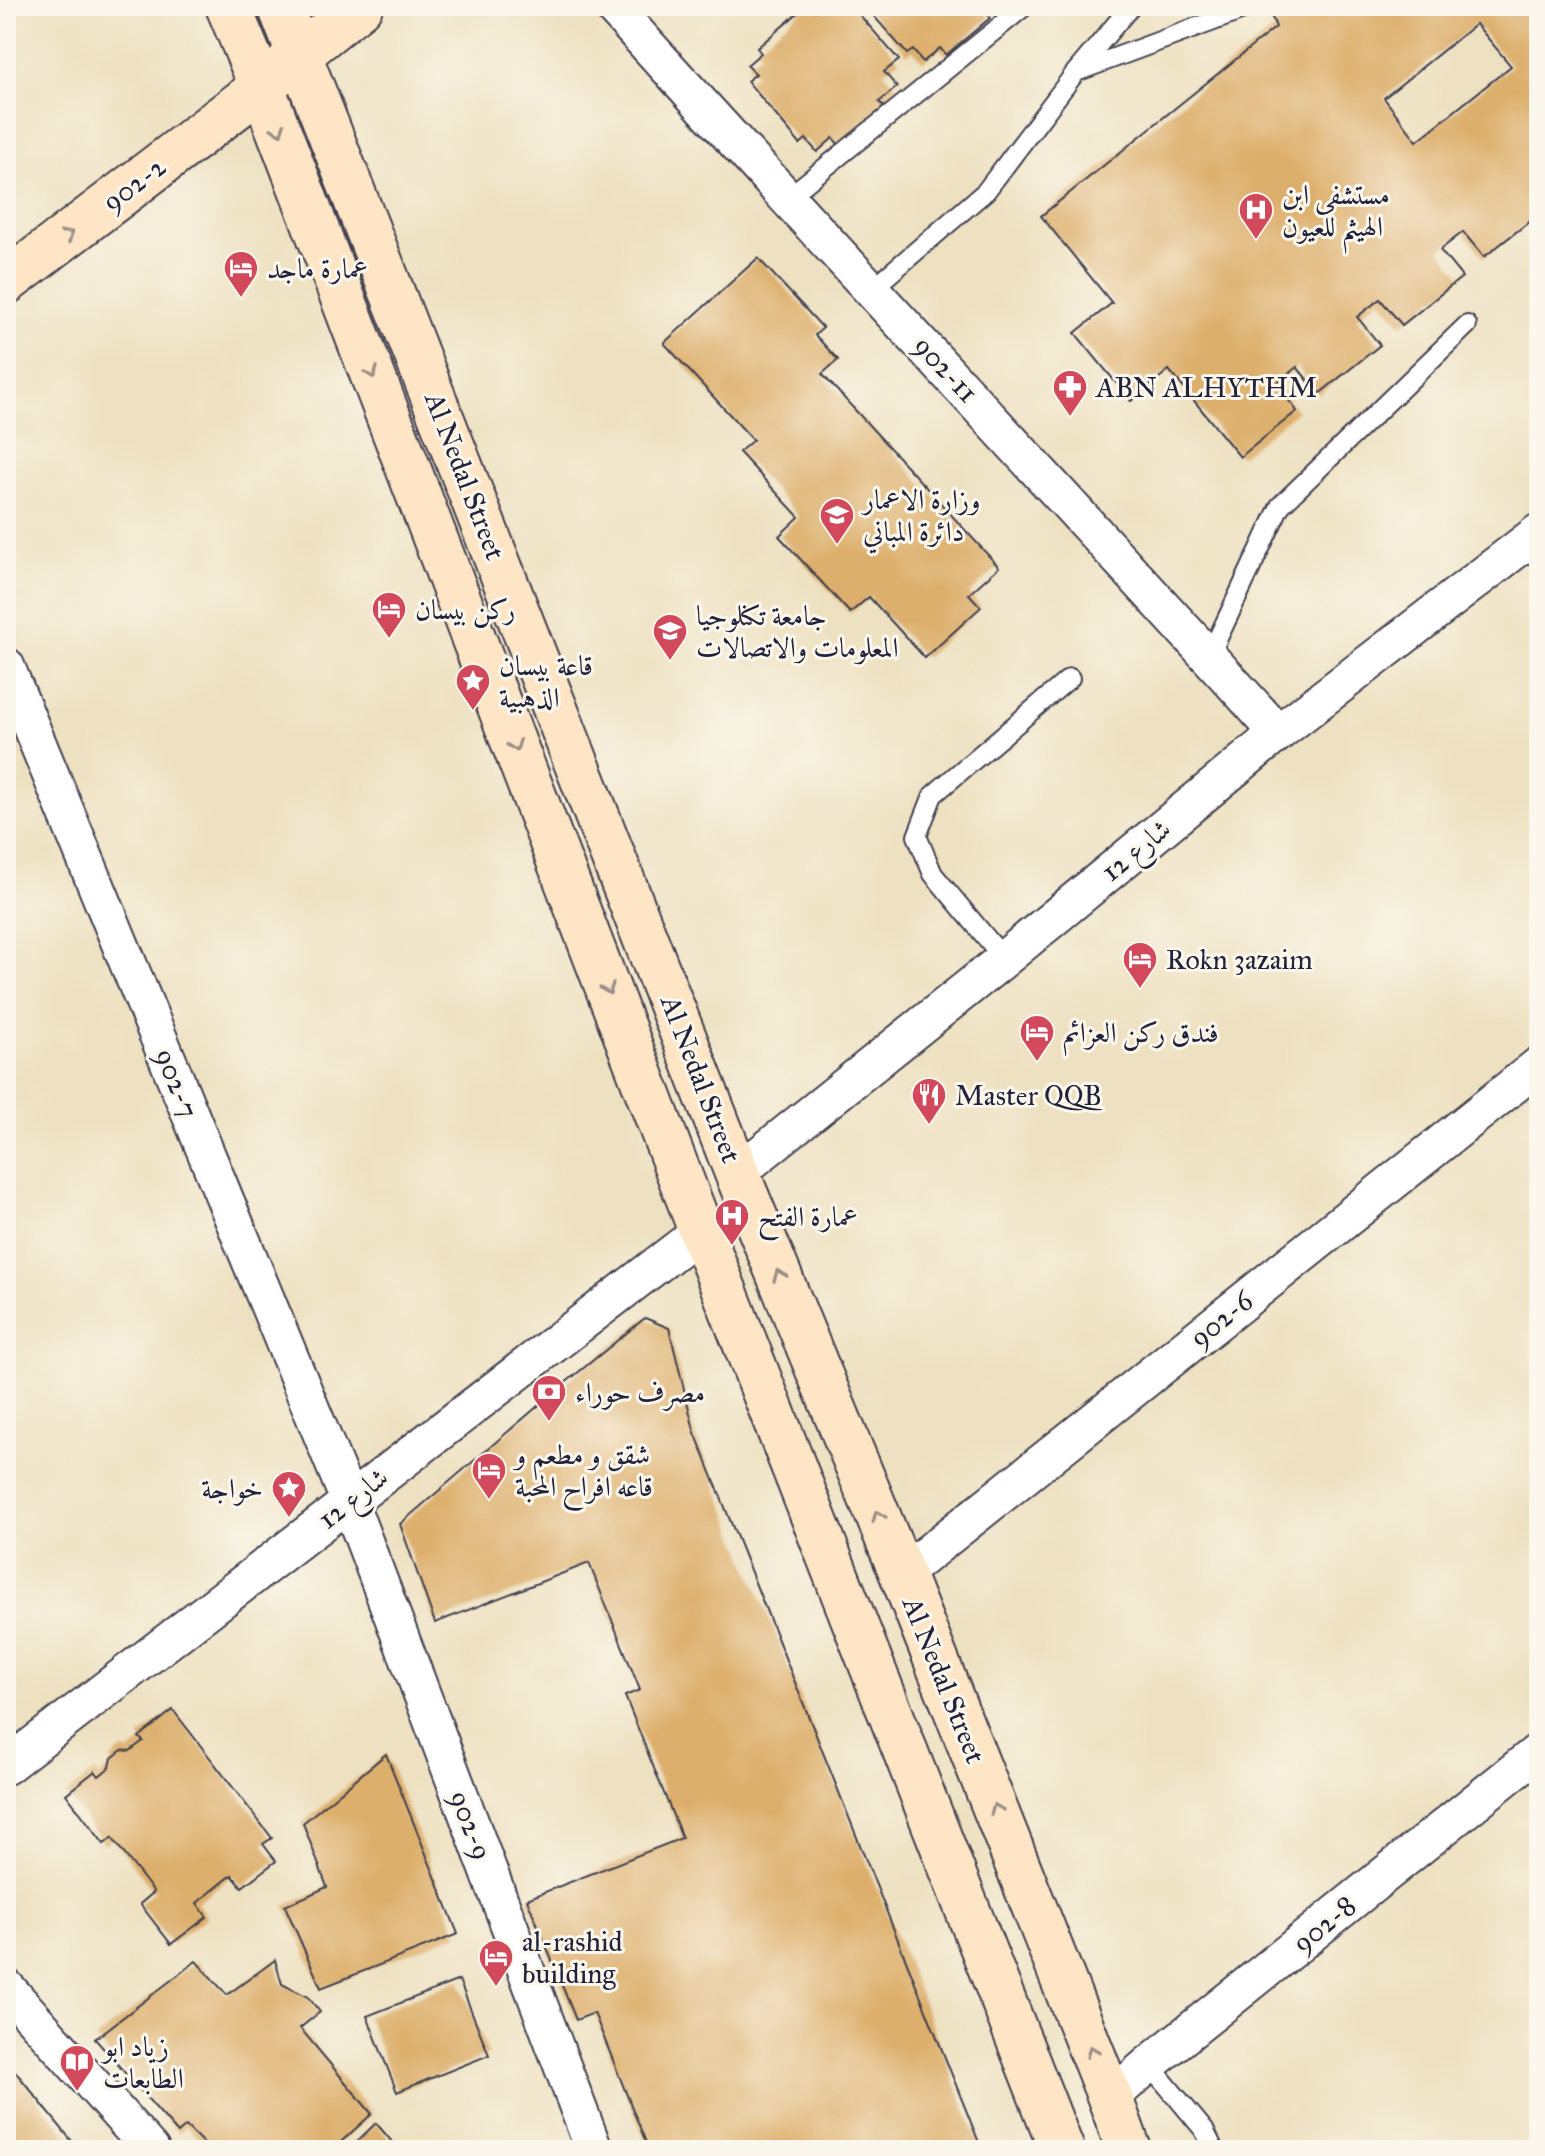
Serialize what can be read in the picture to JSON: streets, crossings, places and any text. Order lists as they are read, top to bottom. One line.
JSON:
{"streets":{"main road":["902-2","Al Nedal Street"],"street":["902-11","شارع 12","902-7","902-6","902-9","902-8"]},"crossings":[["902-2","Al Nedal Street"],["902-11","شارع 12"],["Al Nedal Street","شارع 12"],["Al Nedal Street","902-6"],["Al Nedal Street","902-8"],["شارع 12","902-7"],["شارع 12","902-9"],["902-7","902-9"]],"one_way":["902-2"],"places":{"hospital":["مستشفى ابن الهيثم للعيون","عمارة الفتح"],"hotel":["عمارة ماجد","ركن بيسان","Rokn 3azaim","فندق ركن العزائم","شقق و مطعم و قاعه افراح المحبة","al-rashid building"],"pharmacy":["ABN ALHYTHM"],"school or university":["وزارة الاعمار دائرة المباني","جامعة تكنلوجيا المعلومات والاتصالات"],"place":["قاعة بيسان الذهبية","خواجة"],"restaurant":["Master QQB"],"bank":["مصرف حوراء"],"library":["زياد ابو الطابعات"]}}
